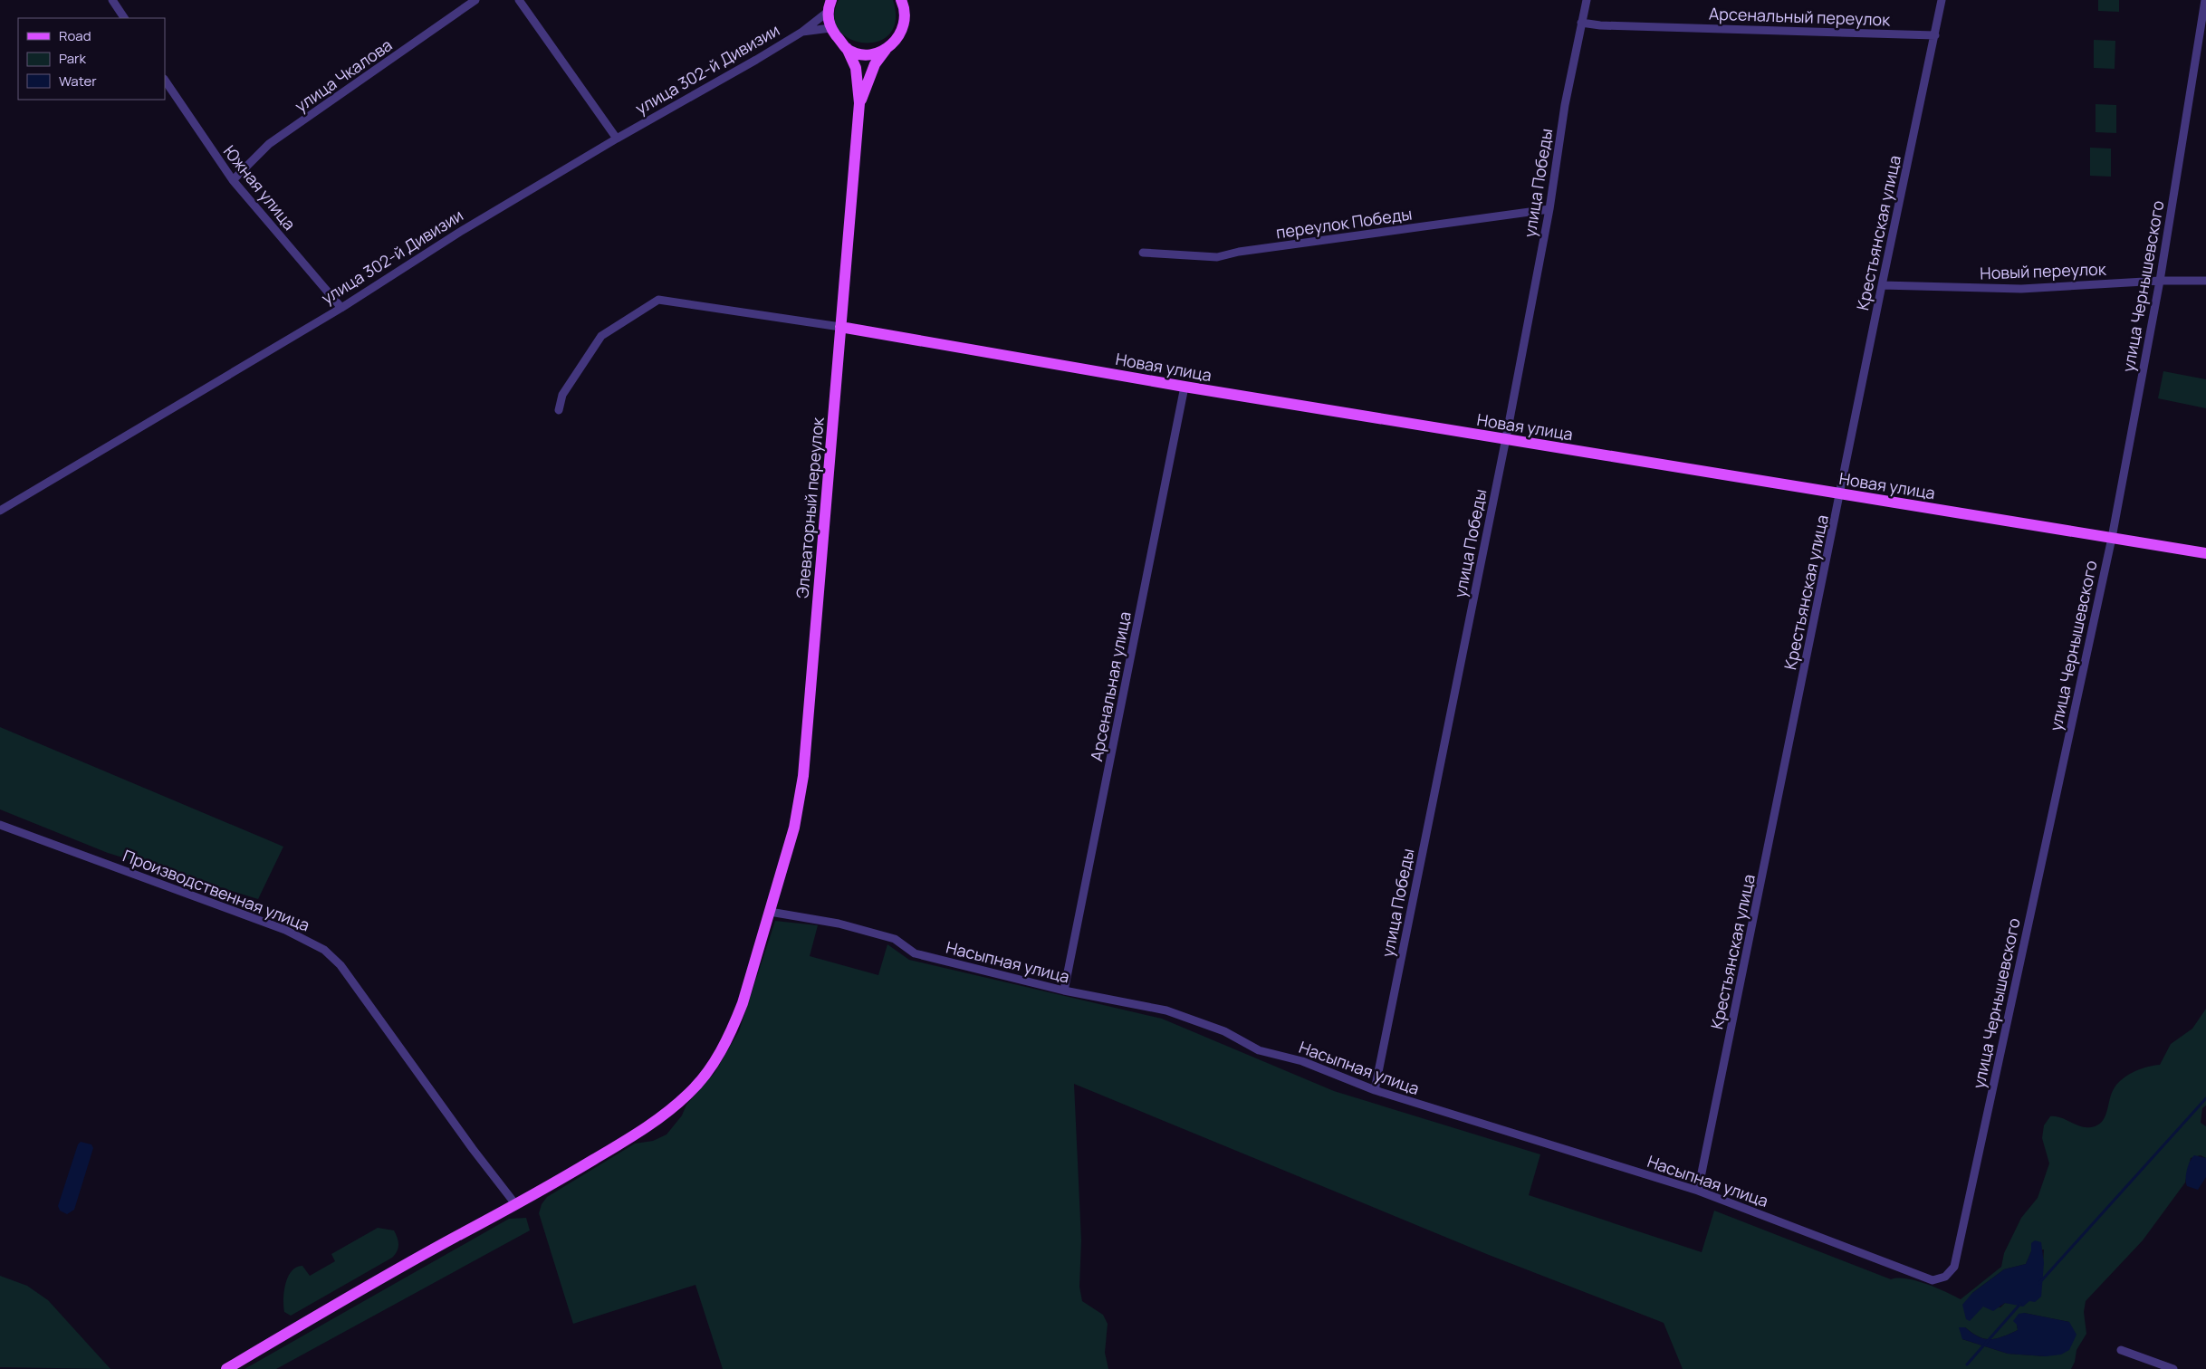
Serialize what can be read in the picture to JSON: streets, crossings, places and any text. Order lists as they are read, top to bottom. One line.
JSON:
{"streets":{"main road":["Новая улица","Элеваторный переулок"],"street":["Арсенальный переулок","улица 302-й Дивизии","улица Чкалова","улица Победы","Южная улица","переулок Победы","Крестьянская улица","Новый переулок","улица Чернышевского","Арсенальная улица","Производственная улица","Насыпная улица"]},"crossings":[["Арсенальный переулок","улица Победы"],["Арсенальный переулок","Крестьянская улица"],["улица 302-й Дивизии","Южная улица"],["улица 302-й Дивизии","Элеваторный переулок"],["улица Чкалова","Южная улица"],["улица Победы","переулок Победы"],["улица Победы","Новая улица"],["улица Победы","Насыпная улица"],["Крестьянская улица","Новый переулок"],["Крестьянская улица","Новая улица"],["Крестьянская улица","Насыпная улица"],["Новый переулок","улица Чернышевского"],["улица Чернышевского","Новая улица"],["улица Чернышевского","Насыпная улица"],["Новая улица","Элеваторный переулок"],["Новая улица","Арсенальная улица"],["Элеваторный переулок","Производственная улица"],["Элеваторный переулок","Насыпная улица"],["Арсенальная улица","Насыпная улица"]],"legend":["Road","Park","Water"]}
